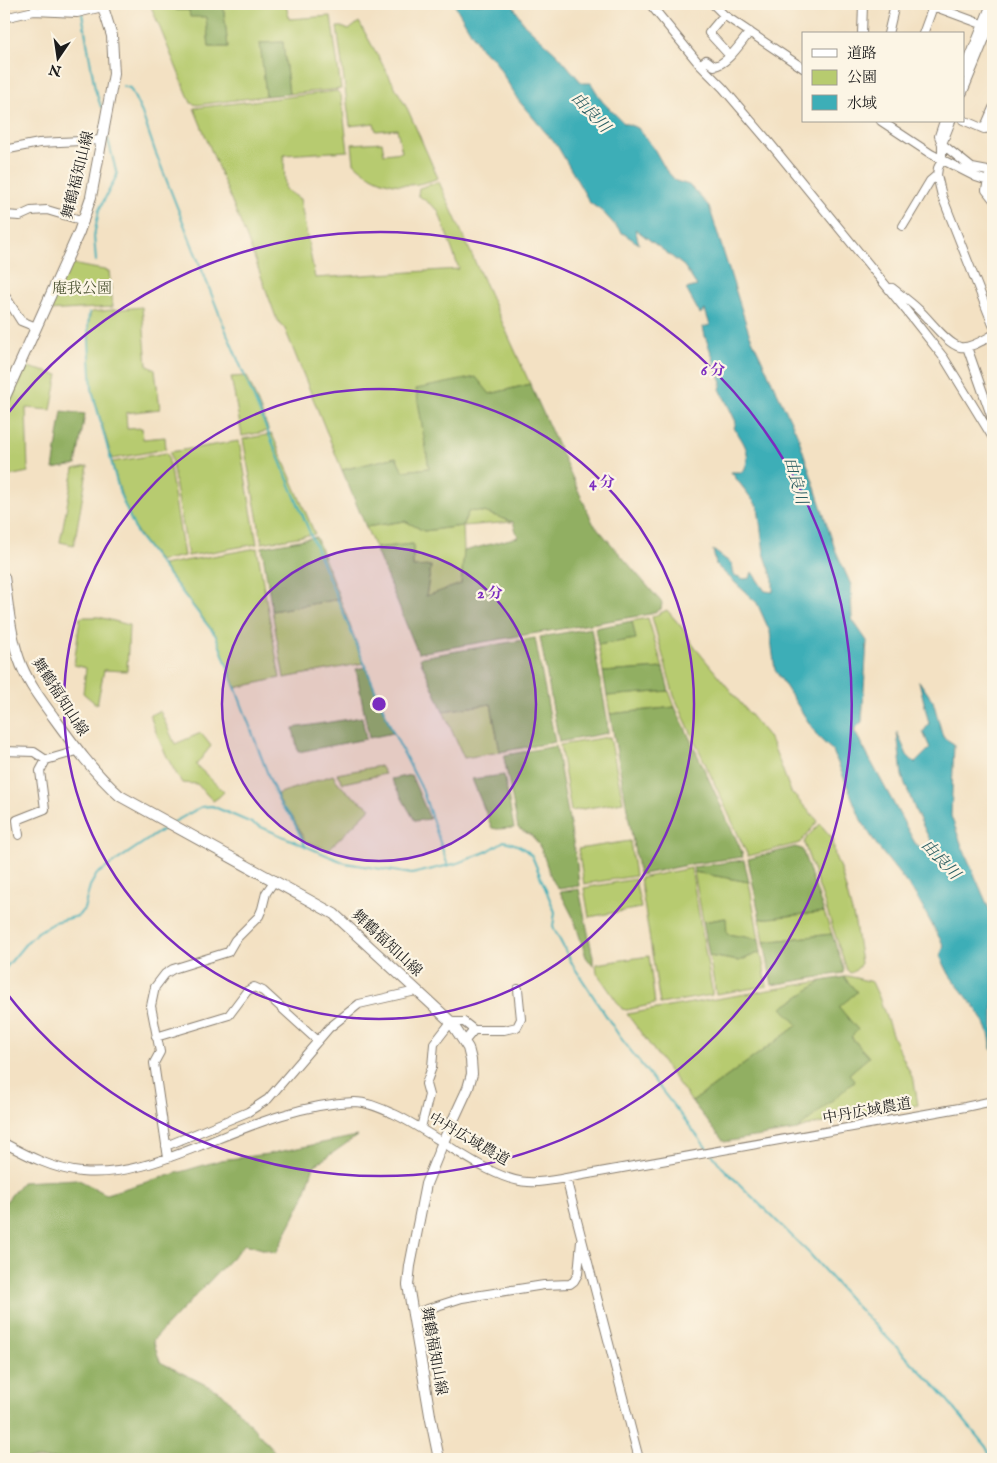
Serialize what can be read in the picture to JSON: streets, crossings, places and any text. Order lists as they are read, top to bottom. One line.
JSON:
{"streets":{"main road":["舞鶴福知山線"],"street":["中丹広域農道"]},"crossings":[["舞鶴福知山線","中丹広域農道"]],"water":["由良川"],"parks":["庵我公園"],"legend":["道路","公園","水域"],"north":"bottom","rings":["6 分","4 分","2 分"]}
